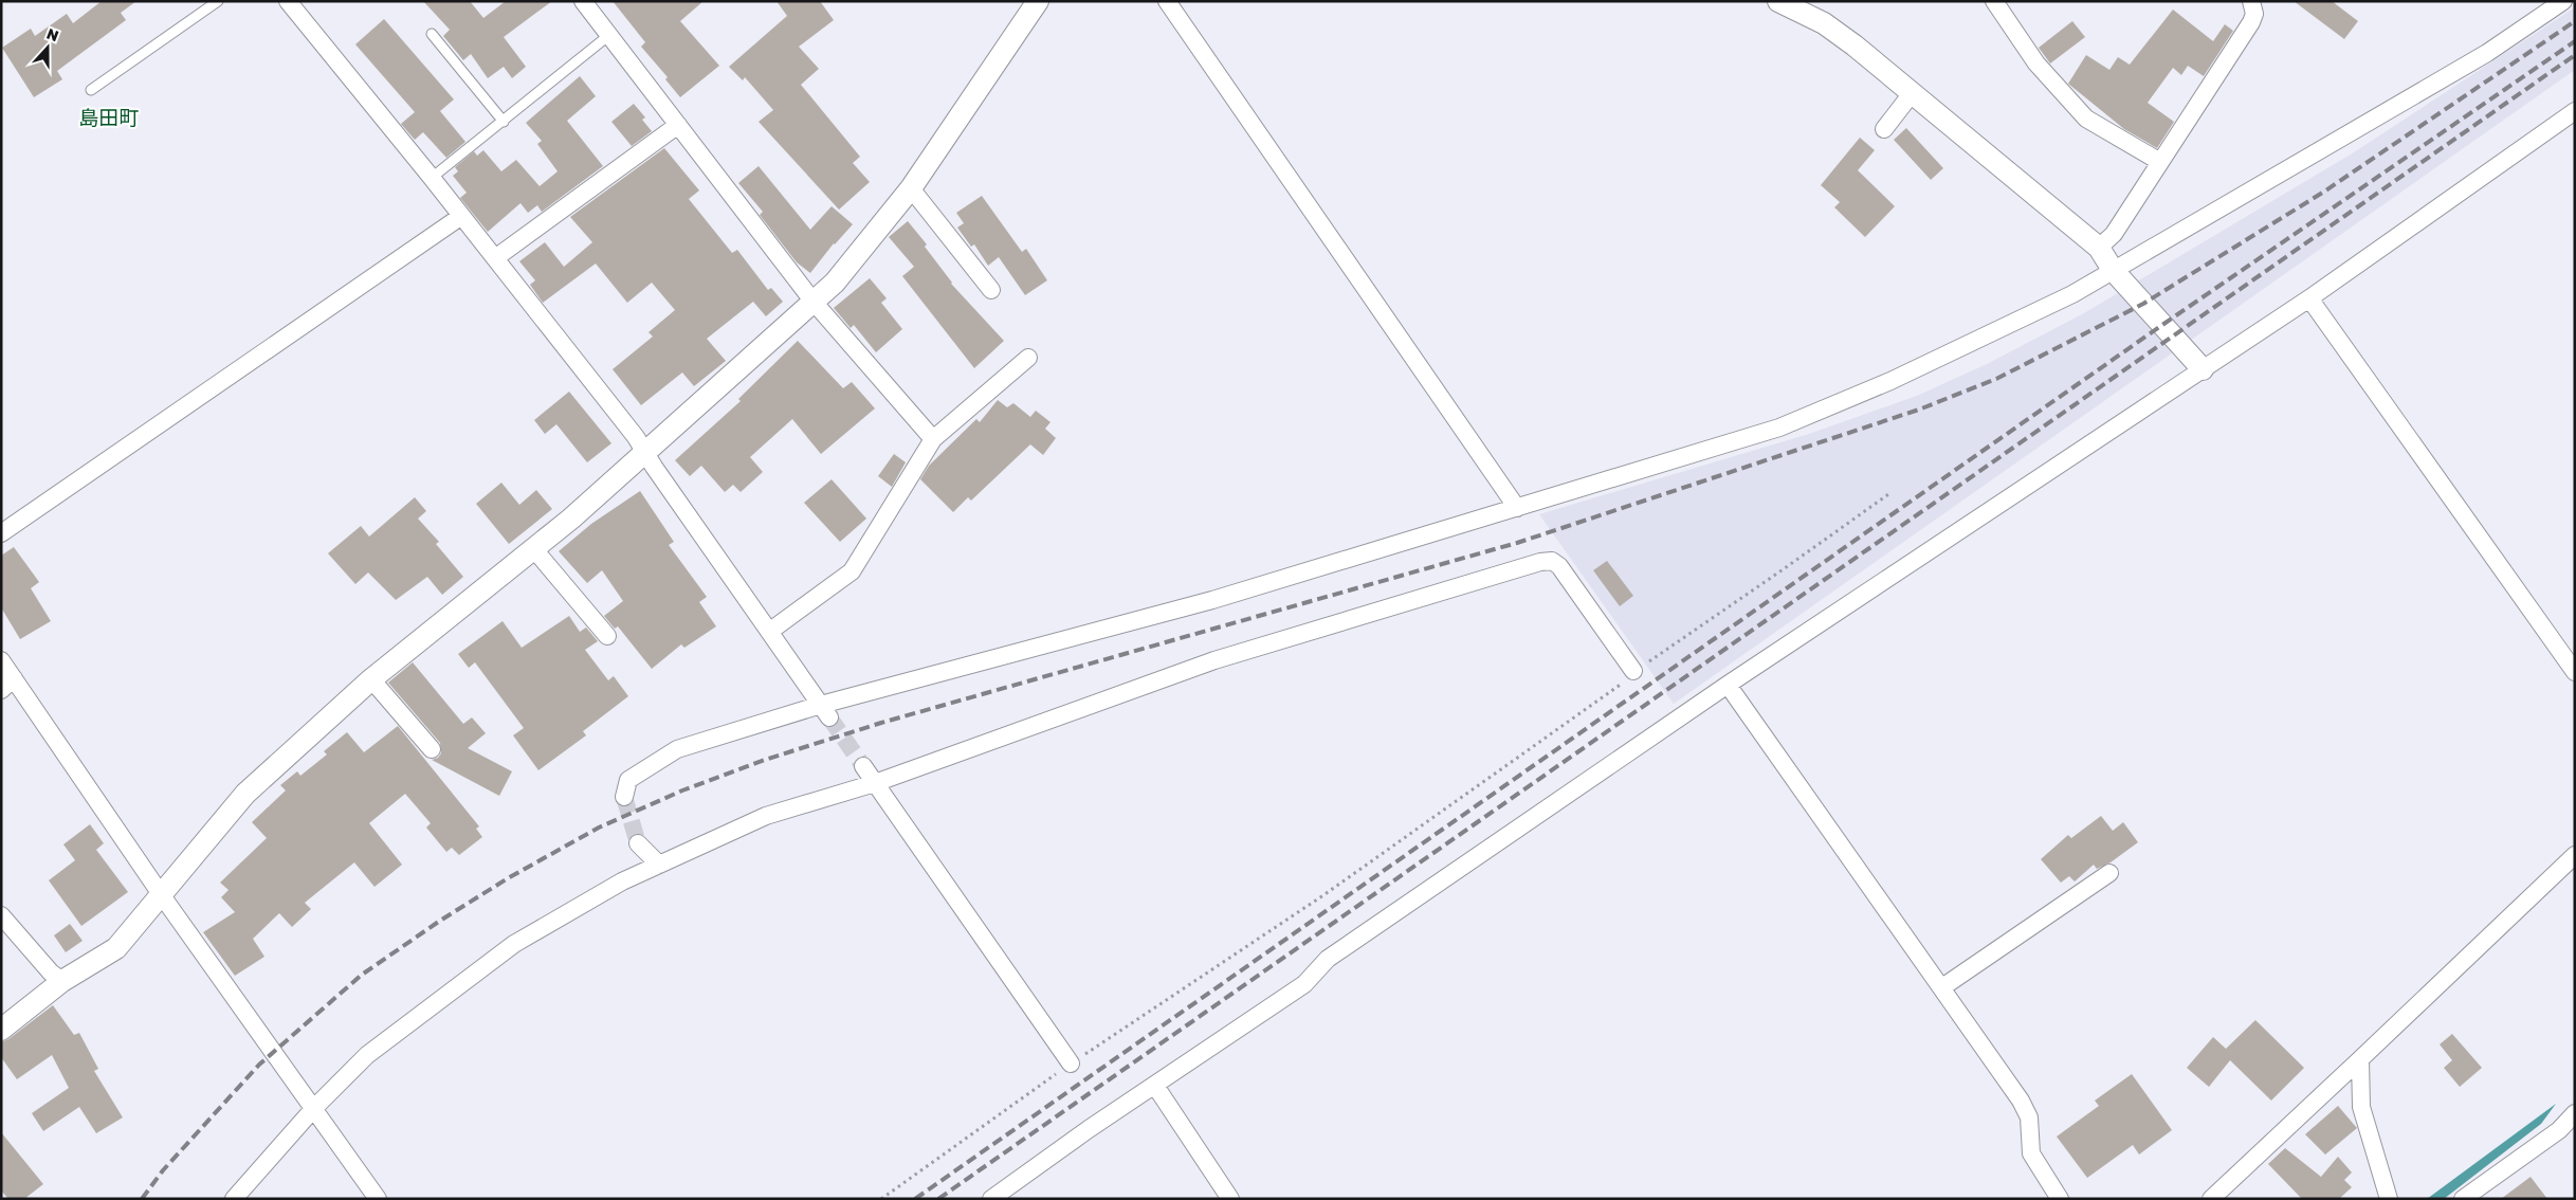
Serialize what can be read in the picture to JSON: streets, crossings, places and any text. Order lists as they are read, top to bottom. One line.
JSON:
{"districts":["島田町"],"north":"top"}
